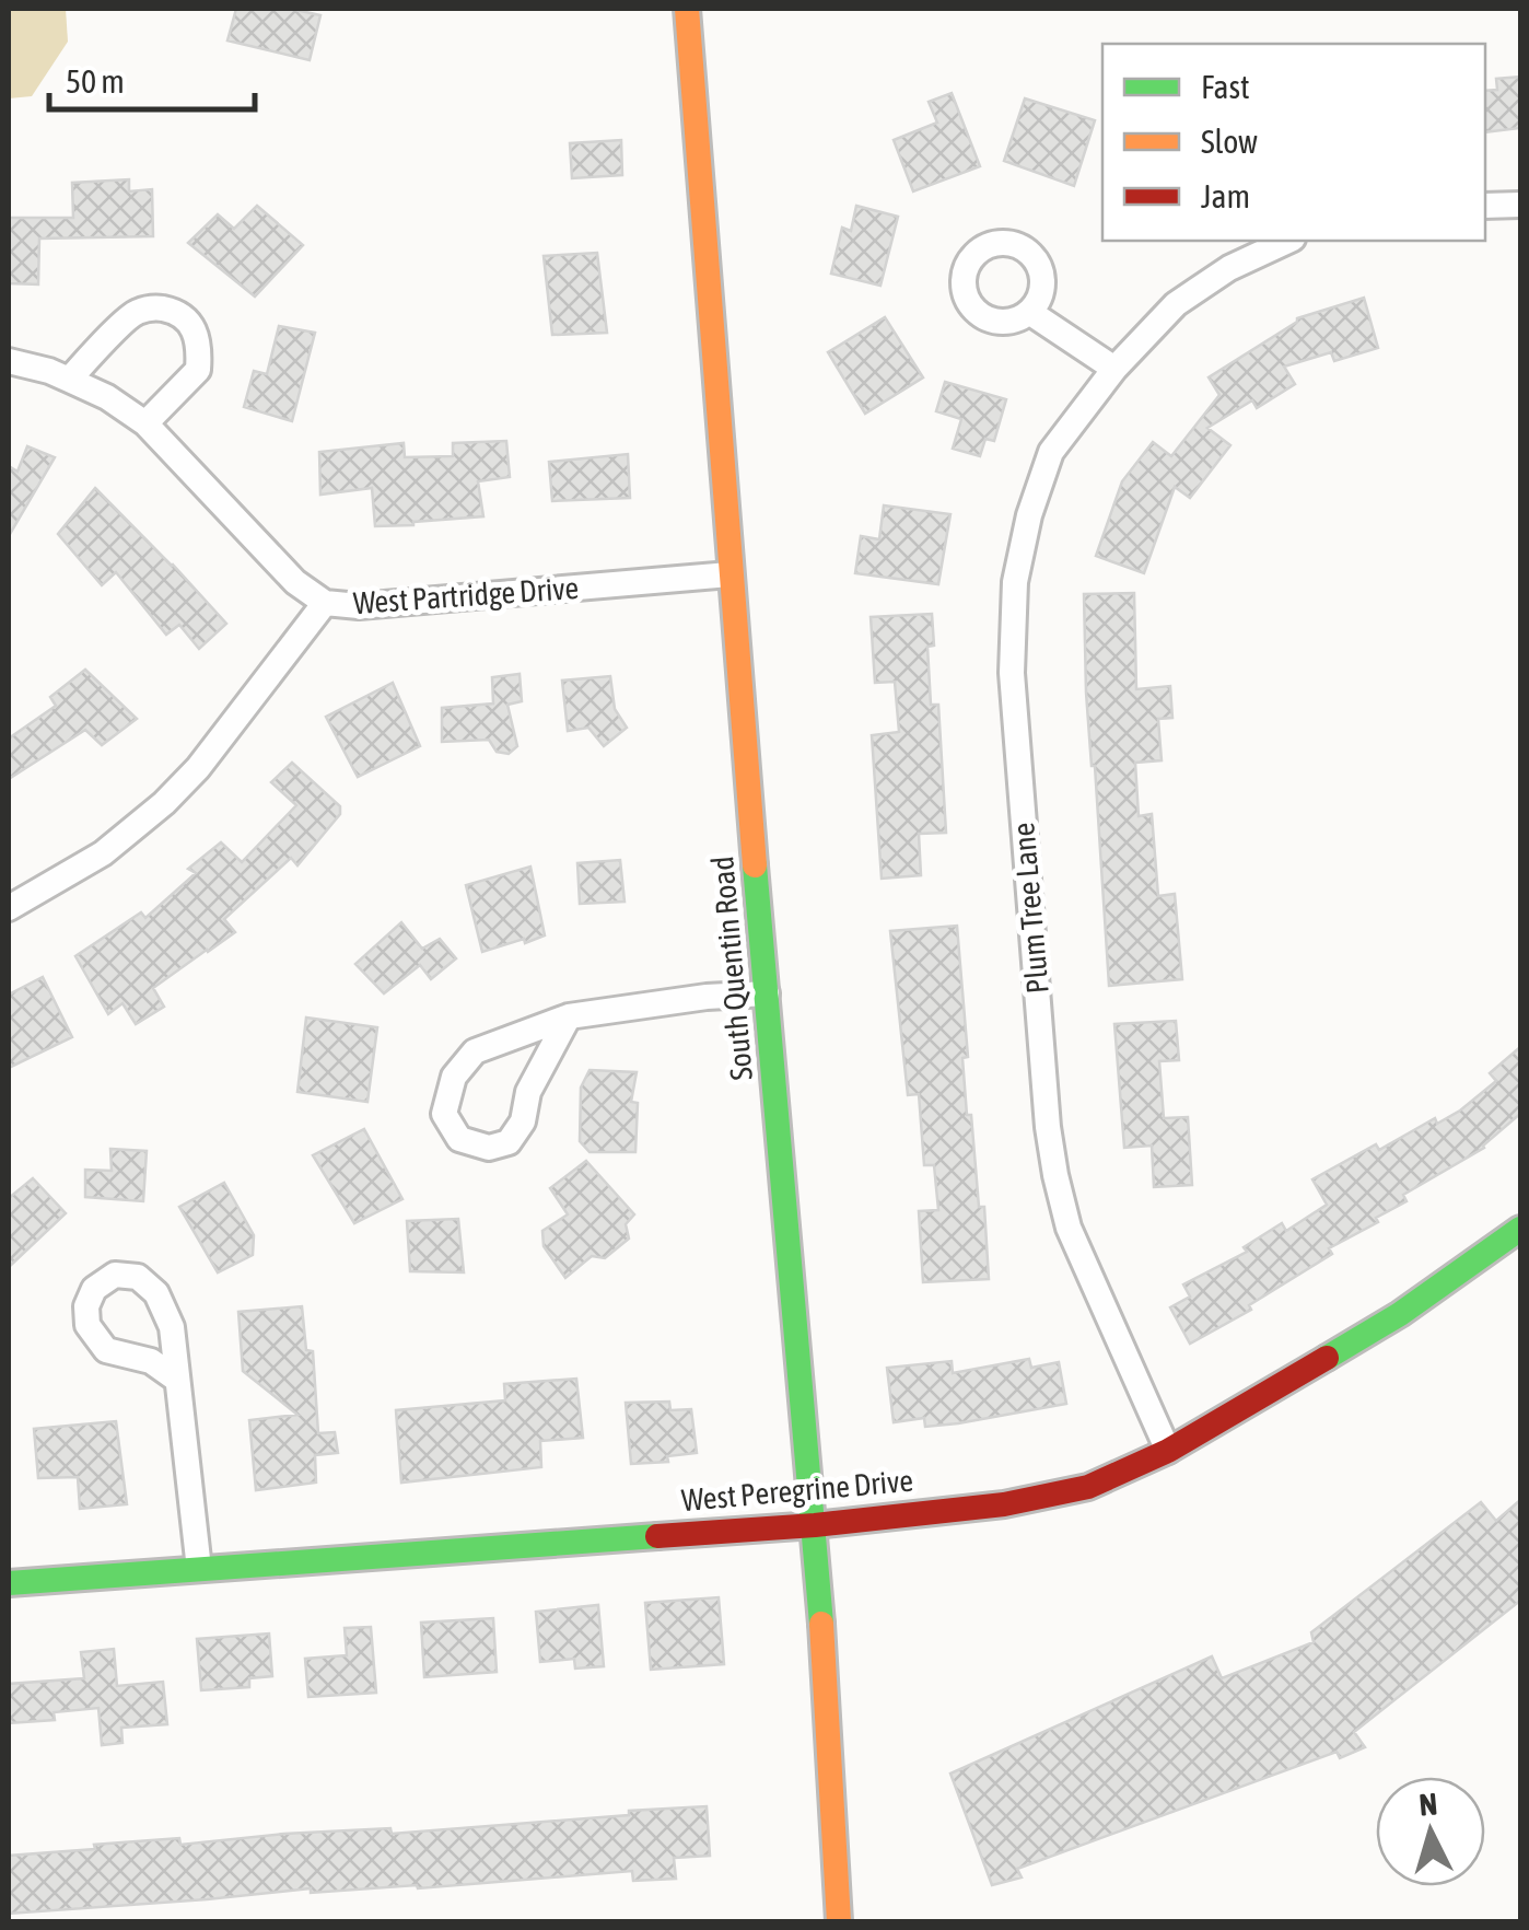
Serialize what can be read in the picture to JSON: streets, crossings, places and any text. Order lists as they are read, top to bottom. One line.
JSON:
{"streets":{"main road":["South Quentin Road","West Peregrine Drive"],"street":["West Partridge Drive","Plum Tree Lane"]},"crossings":[["West Partridge Drive","South Quentin Road"],["Plum Tree Lane","West Peregrine Drive"],["South Quentin Road","West Peregrine Drive"]],"legend":["Fast","Slow","Jam"],"scale_bar":"50 m","north":"top"}
